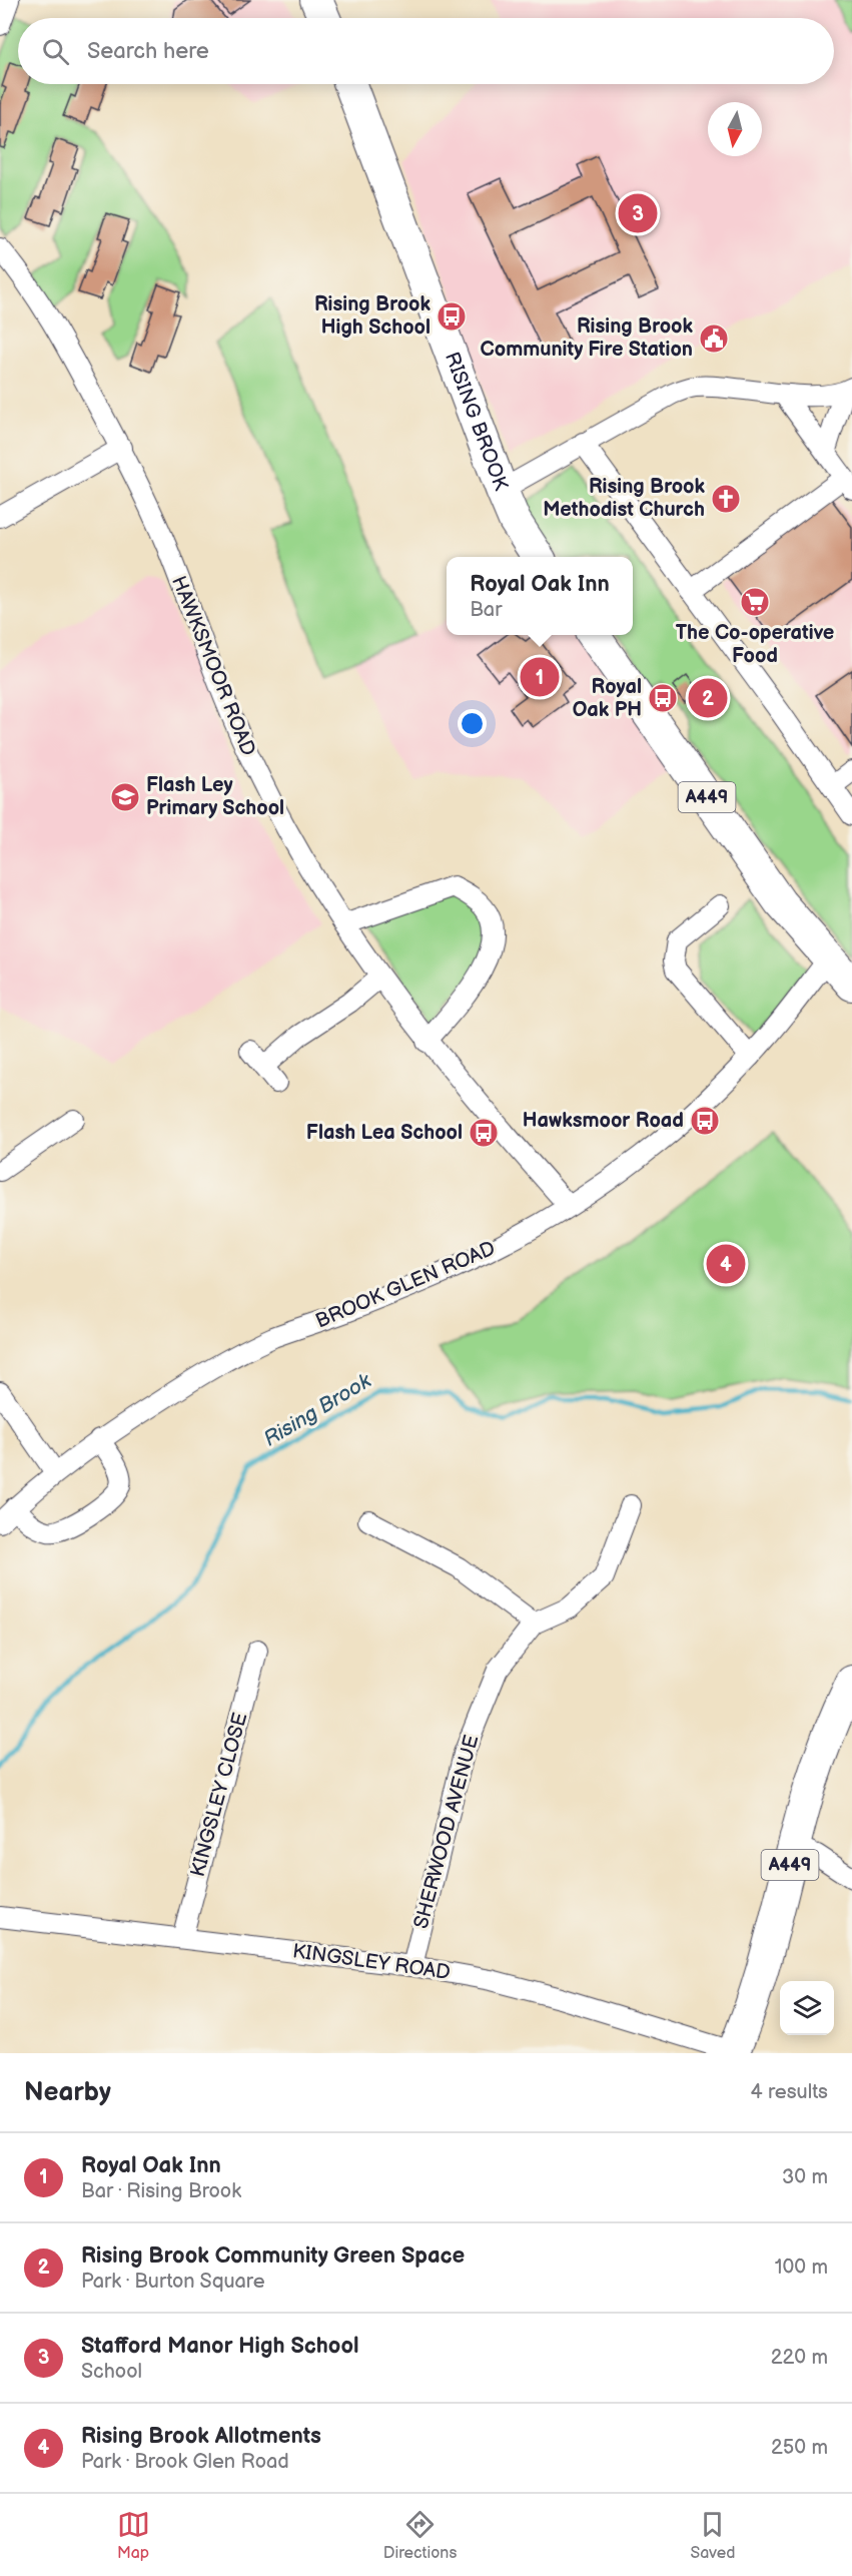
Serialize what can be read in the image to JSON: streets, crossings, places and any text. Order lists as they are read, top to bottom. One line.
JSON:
{"streets":{"highway":["RISING BROOK","A449"],"street":["HAWKSMOOR ROAD","BROOK GLEN ROAD","KINGSLEY CLOSE","SHERWOOD AVENUE","KINGSLEY ROAD"]},"crossings":[["HAWKSMOOR ROAD","BROOK GLEN ROAD"],["A449","BROOK GLEN ROAD"],["A449","KINGSLEY ROAD"],["KINGSLEY CLOSE","KINGSLEY ROAD"],["SHERWOOD AVENUE","KINGSLEY ROAD"]],"water":["Rising Brook"],"places":{"bus stop":["Rising Brook High School","Royal Oak PH","Hawksmoor Road","Flash Lea School"],"public building":["Rising Brook Community Fire Station"],"church":["Rising Brook Methodist Church"],"supermarket":["The Co-operative Food"],"school or university":["Flash Ley Primary School"]},"north":"bottom","page":{"search":"Search here","pins":["3","1","2","4"],"popup":["Royal Oak Inn","Bar"],"heading":["Nearby","4 results"],"list":[{"mark":"1","name":"Royal Oak Inn","note":"Bar · Rising Brook","value":"30 m"},{"mark":"2","name":"Rising Brook Community Green Space","note":"Park · Burton Square","value":"100 m"},{"mark":"3","name":"Stafford Manor High School","note":"School","value":"220 m"},{"mark":"4","name":"Rising Brook Allotments","note":"Park · Brook Glen Road","value":"250 m"}],"nav":["Map","Directions","Saved"]}}
